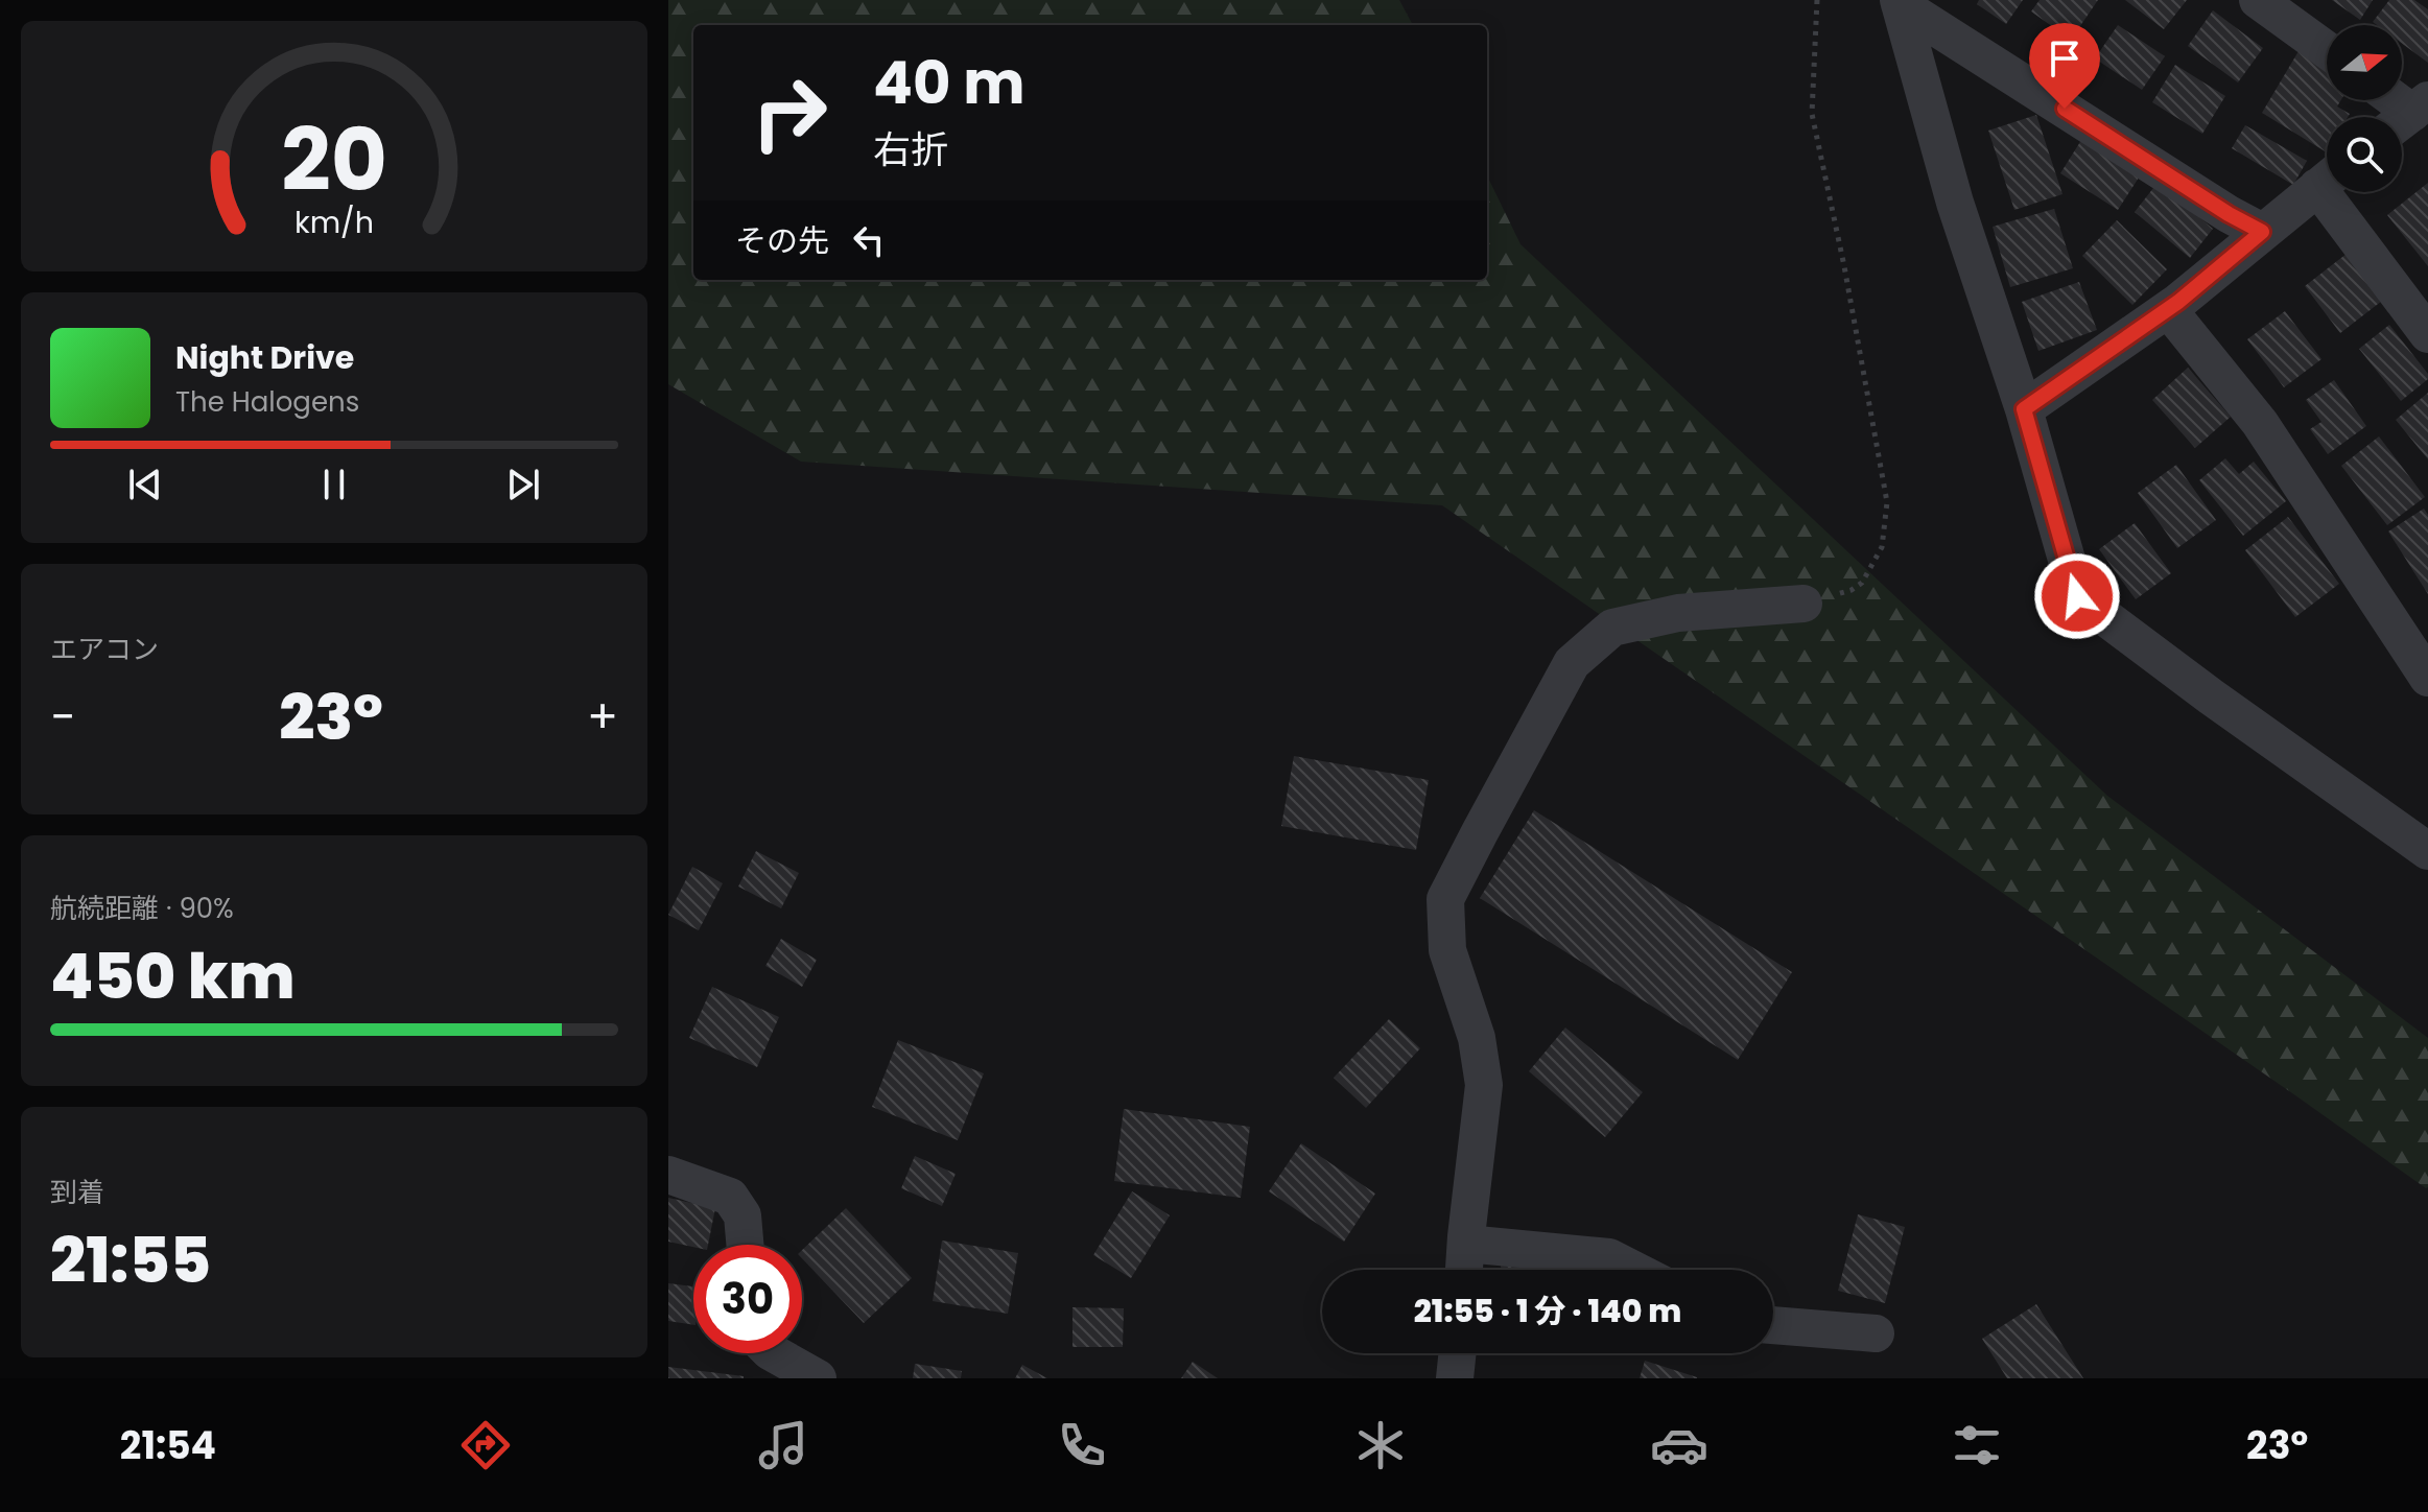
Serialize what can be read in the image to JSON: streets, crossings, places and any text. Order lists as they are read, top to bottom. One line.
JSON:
{"north":"right","page":{"turn":["40 m","右折"],"then":"その先","song":["Night Drive","The Halogens"],"tile":["エアコン",["航続距離 · 90%","450 km"],["到着","21:55"]],"heat":["−","23°","+"],"limit":"30","trip":"21:55 · 1 分 · 140 m","tabs":["21:54","23°"],"gauge":["20","km/h"]}}
